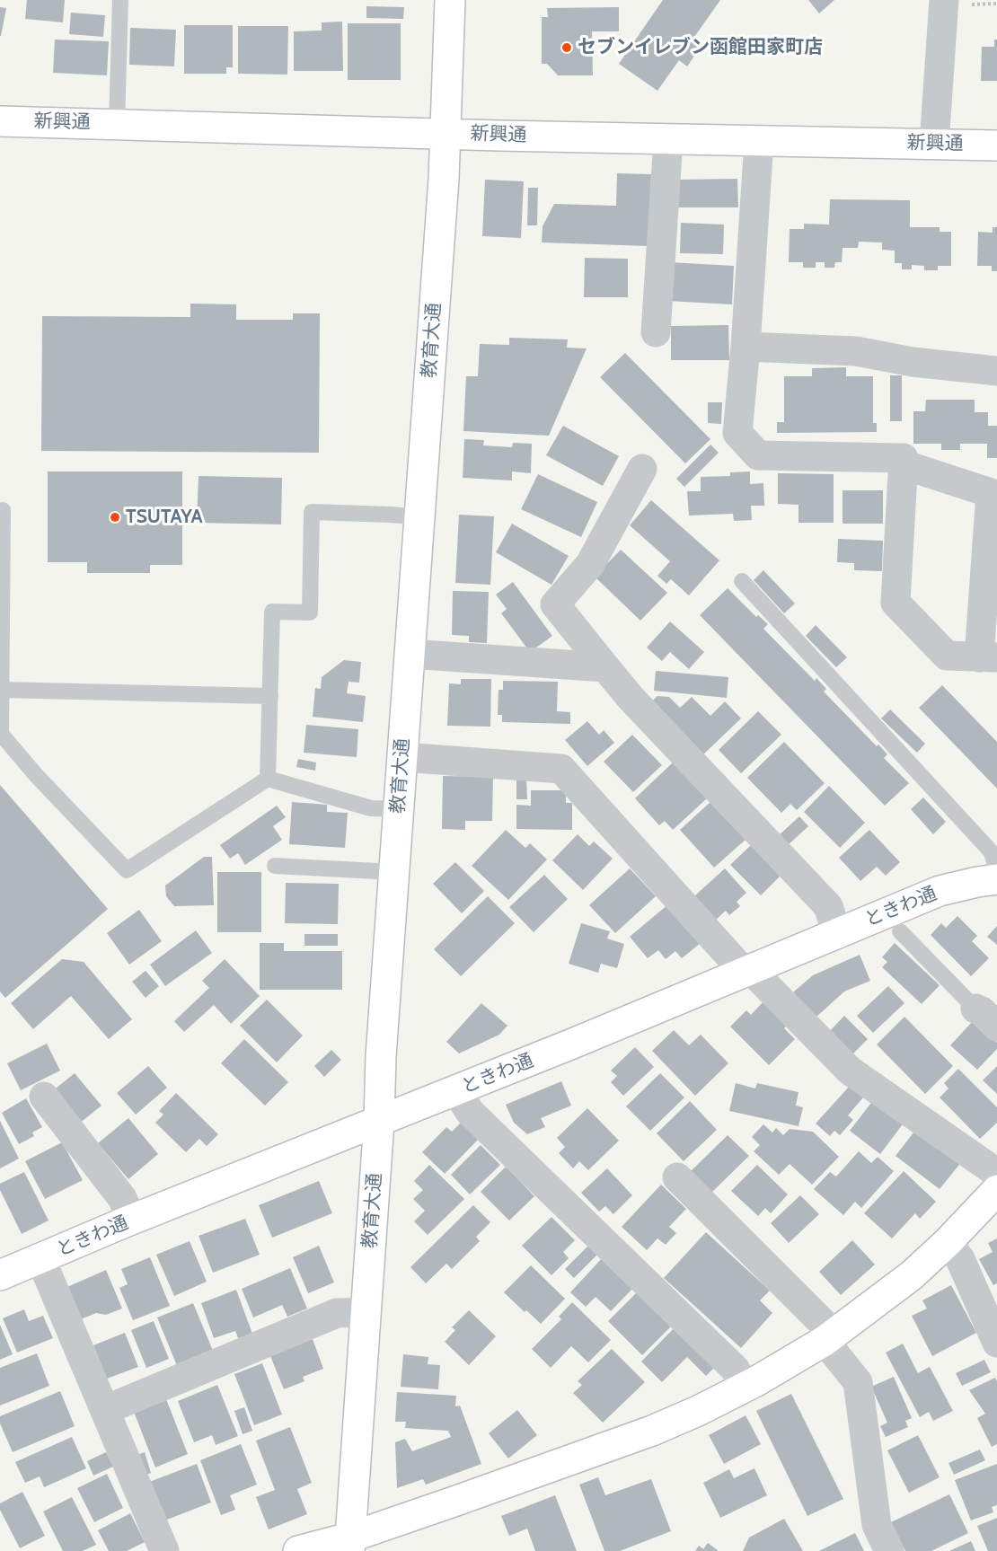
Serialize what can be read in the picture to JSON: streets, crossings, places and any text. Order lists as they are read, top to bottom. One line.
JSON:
{"streets":{"street":["新興通","教育大通","ときわ通"]},"crossings":[["新興通","教育大通"],["教育大通","ときわ通"]],"places":["セブンイレブン函館田家町店","TSUTAYA"]}
